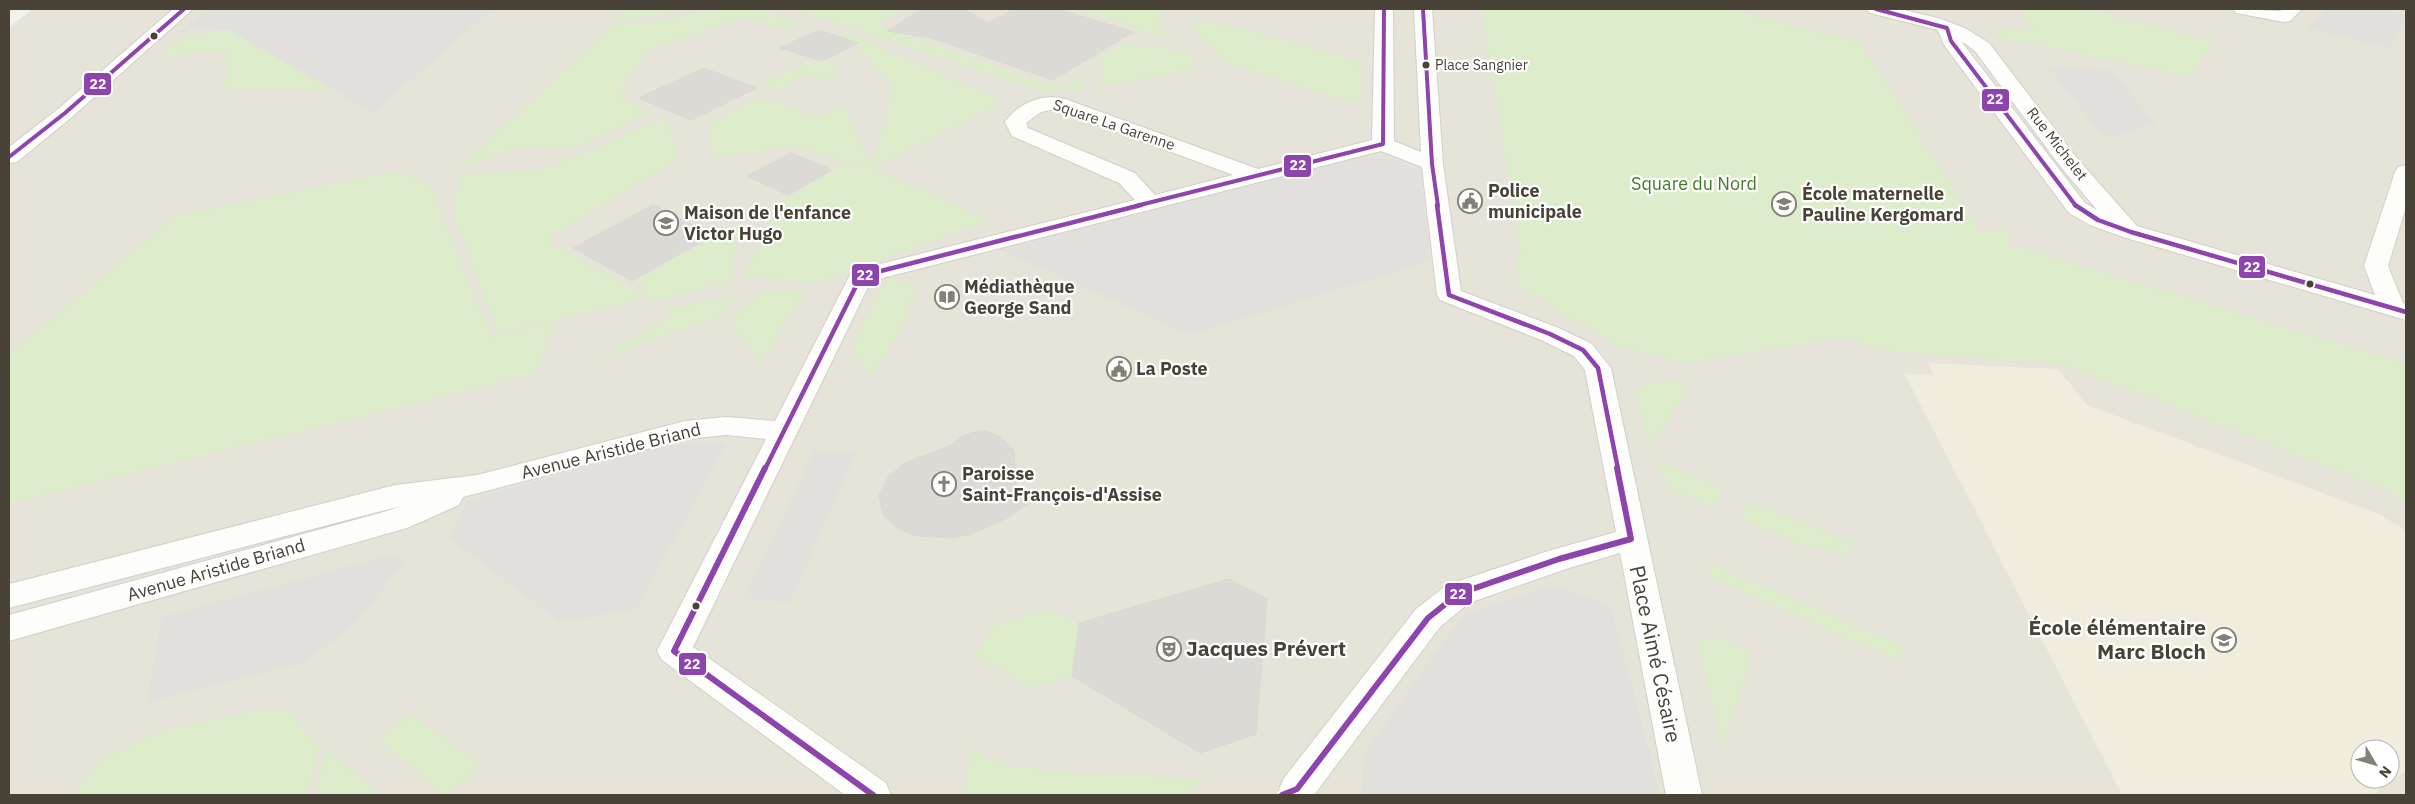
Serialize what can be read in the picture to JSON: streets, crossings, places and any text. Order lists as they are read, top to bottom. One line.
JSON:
{"streets":{"street":["Square La Garenne","Rue Michelet","Avenue Aristide Briand","Place Aimé Césaire"]},"parks":["Square du Nord"],"places":{"other":["Place Sangnier"],"public building":["Police municipale","La Poste"],"school or university":["École maternelle Pauline Kergomard","Maison de l'enfance Victor Hugo","École élémentaire Marc Bloch"],"library":["Médiathèque George Sand"],"church":["Paroisse Saint-François-d'Assise"],"theatre":["Jacques Prévert"]},"lines":["transit line 22"],"north":"bottom right"}
